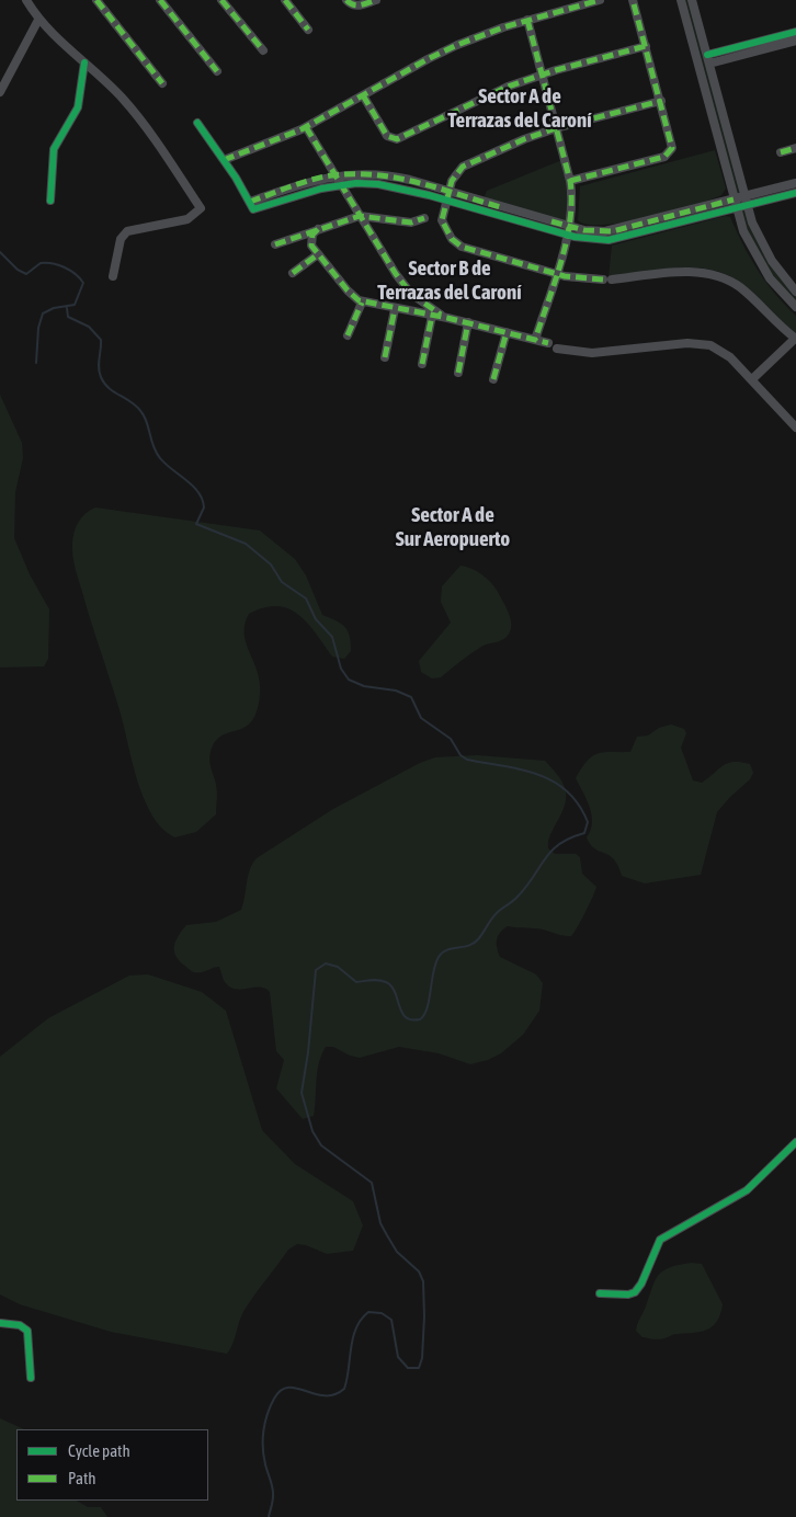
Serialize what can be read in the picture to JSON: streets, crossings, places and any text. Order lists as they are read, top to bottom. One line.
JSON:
{"districts":["Sector A de Terrazas del Caroní","Sector B de Terrazas del Caroní","Sector A de Sur Aeropuerto"],"legend":["Cycle path","Path"]}
